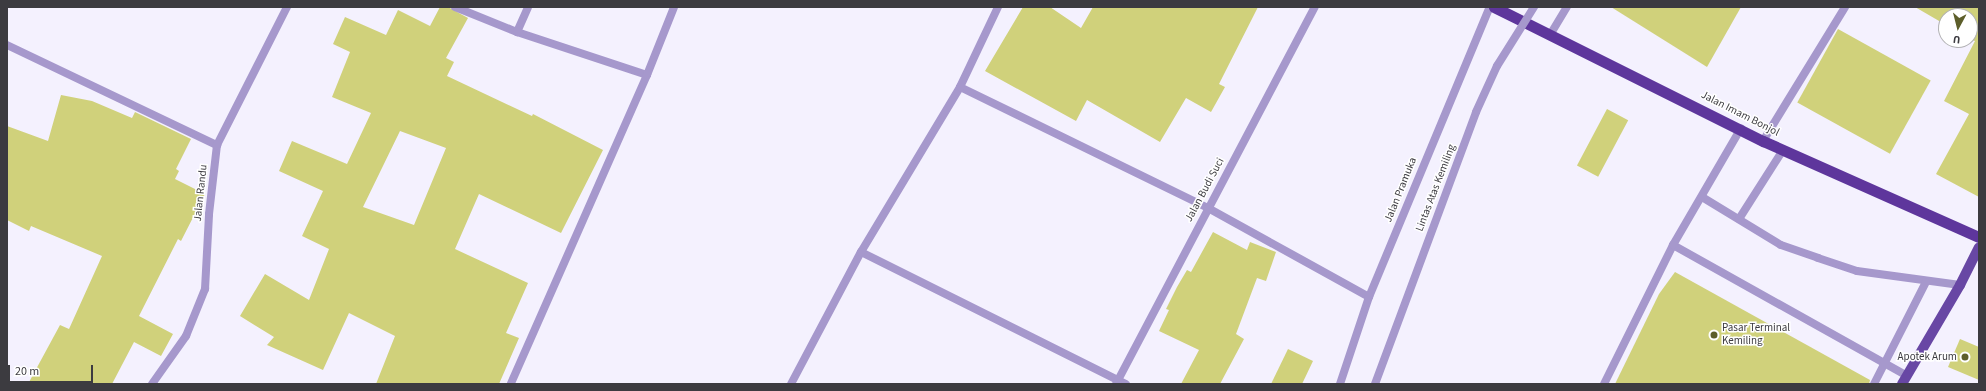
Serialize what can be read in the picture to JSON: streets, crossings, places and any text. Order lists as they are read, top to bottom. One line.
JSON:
{"streets":{"highway":["Jalan Imam Bonjol"],"street":["Lintas Atas Kemiling","Jalan Budi Suci","Jalan Pramuka","Jalan Randu"]},"places":["Pasar Terminal Kemiling","Apotek Arum"],"scale_bar":"20 m","north":"bottom"}
